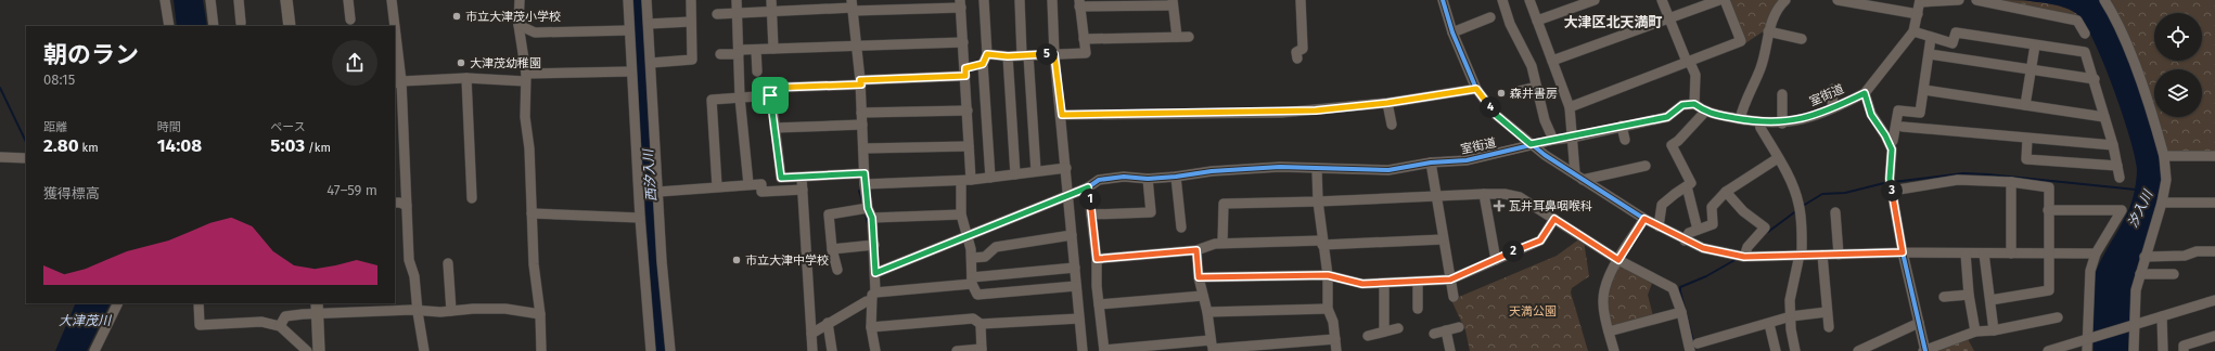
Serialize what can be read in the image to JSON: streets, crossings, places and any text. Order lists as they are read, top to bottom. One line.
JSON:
{"streets":{"street":["室街道"]},"districts":["大津区北天満町"],"water":["西汐入川","汐入川","大津茂川"],"parks":["天満公園"],"places":{"other":["市立大津茂小学校","大津茂幼稚園","森井書房","市立大津中学校"],"health":["瓦井耳鼻咽喉科"]},"page":{"heading":["朝のラン","08:15"],"pins":["5","4","3","1","2"],"stats":[["距離","2.80 km"],["時間","14:08"],["ペース","5:03 /km"]],"chart":["獲得標高","47–59 m"]}}
